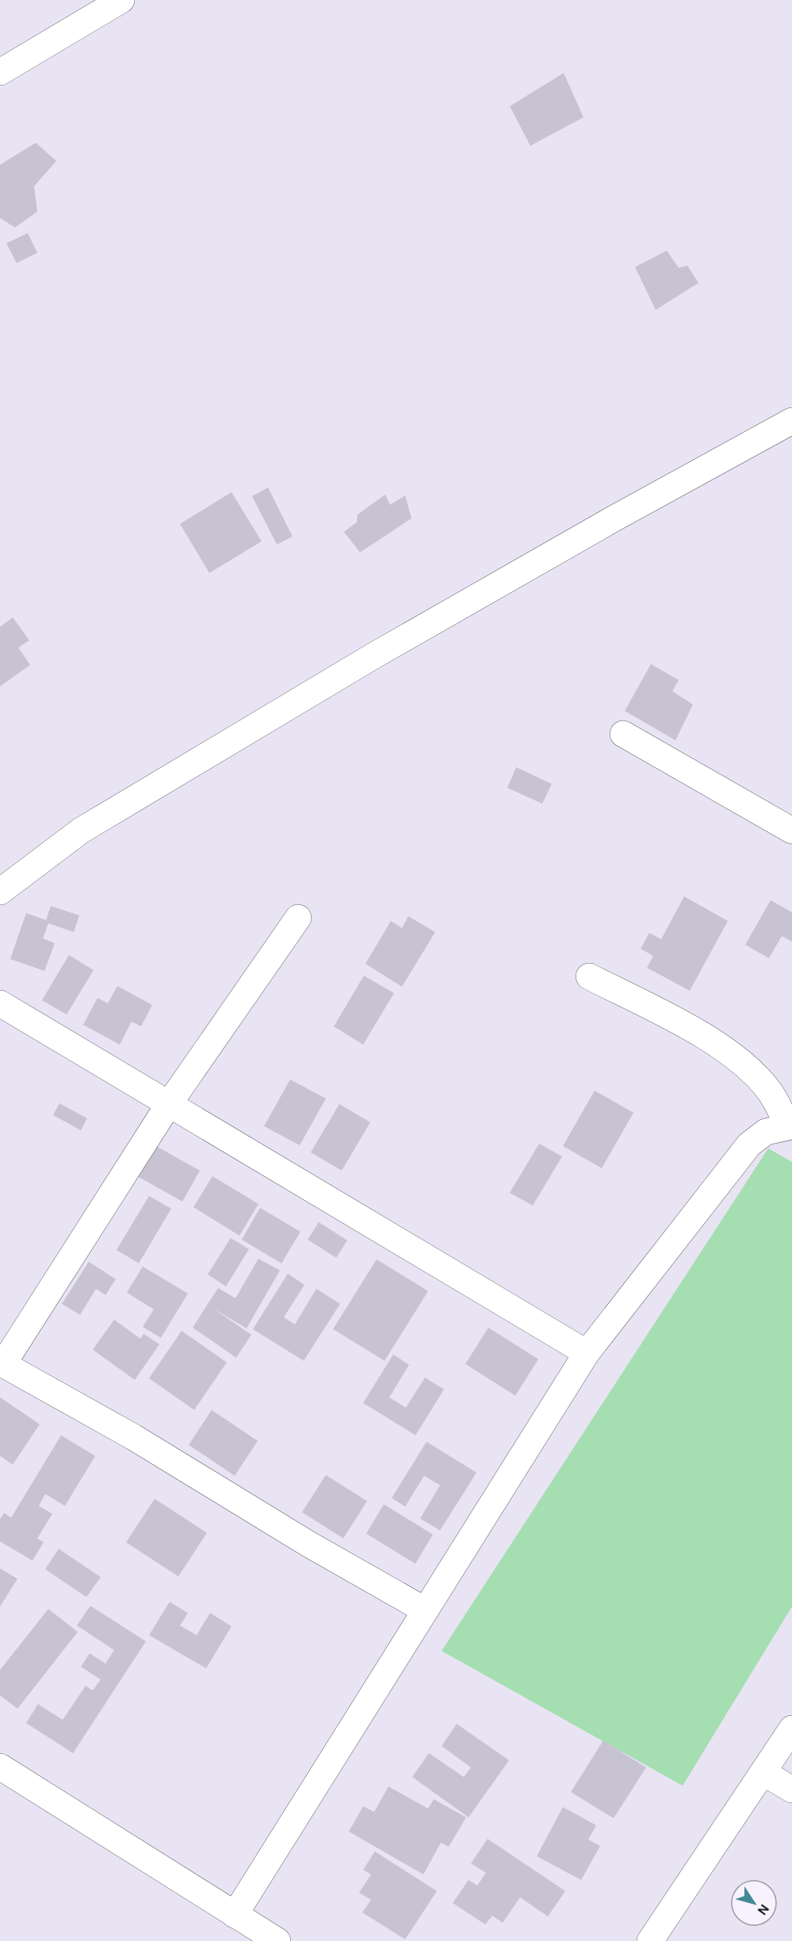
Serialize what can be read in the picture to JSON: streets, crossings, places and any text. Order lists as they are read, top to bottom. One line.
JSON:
{"north":"bottom right"}
